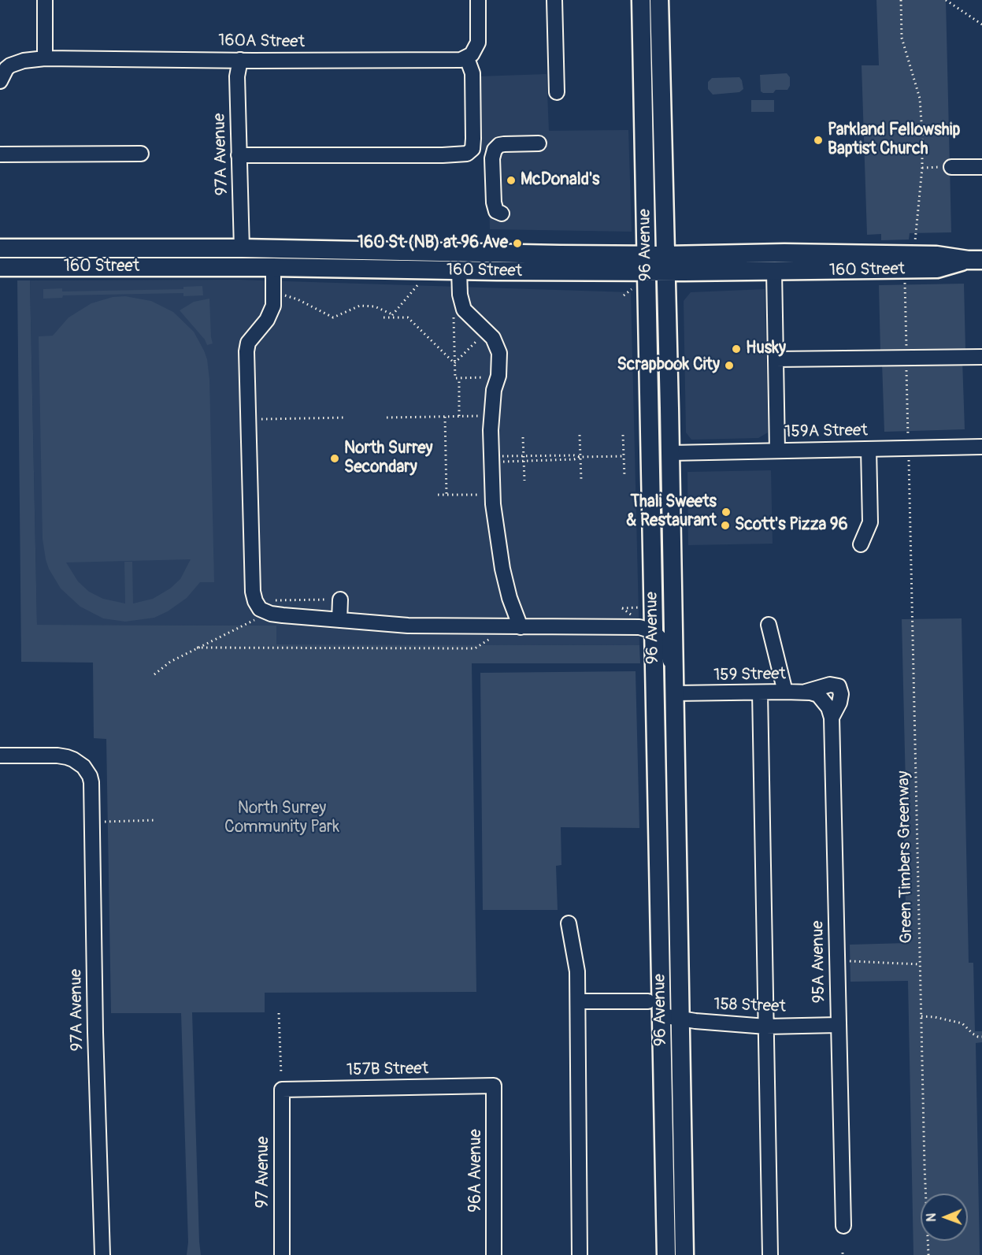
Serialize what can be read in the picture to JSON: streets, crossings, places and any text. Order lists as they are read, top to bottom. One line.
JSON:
{"streets":{"main road":["96 Avenue","160 Street"],"street":["160A Street","97A Avenue","159A Street","159 Street","95A Avenue","158 Street","157B Street","96A Avenue","97 Avenue"],"path":["Green Timbers Greenway"]},"crossings":[["160A Street","97A Avenue"],["97A Avenue","160 Street"],["96 Avenue","160 Street"],["96 Avenue","159A Street"],["96 Avenue","159 Street"],["96 Avenue","158 Street"],["159 Street","95A Avenue"],["95A Avenue","158 Street"],["157B Street","96A Avenue"],["157B Street","97 Avenue"]],"parks":["North Surrey Community Park"],"places":["Parkland Fellowship Baptist Church","McDonald's","160 St (NB) at 96 Ave","Husky","Scrapbook City","North Surrey Secondary","Thali Sweets & Restaurant","Scott's Pizza 96"],"north":"left"}
